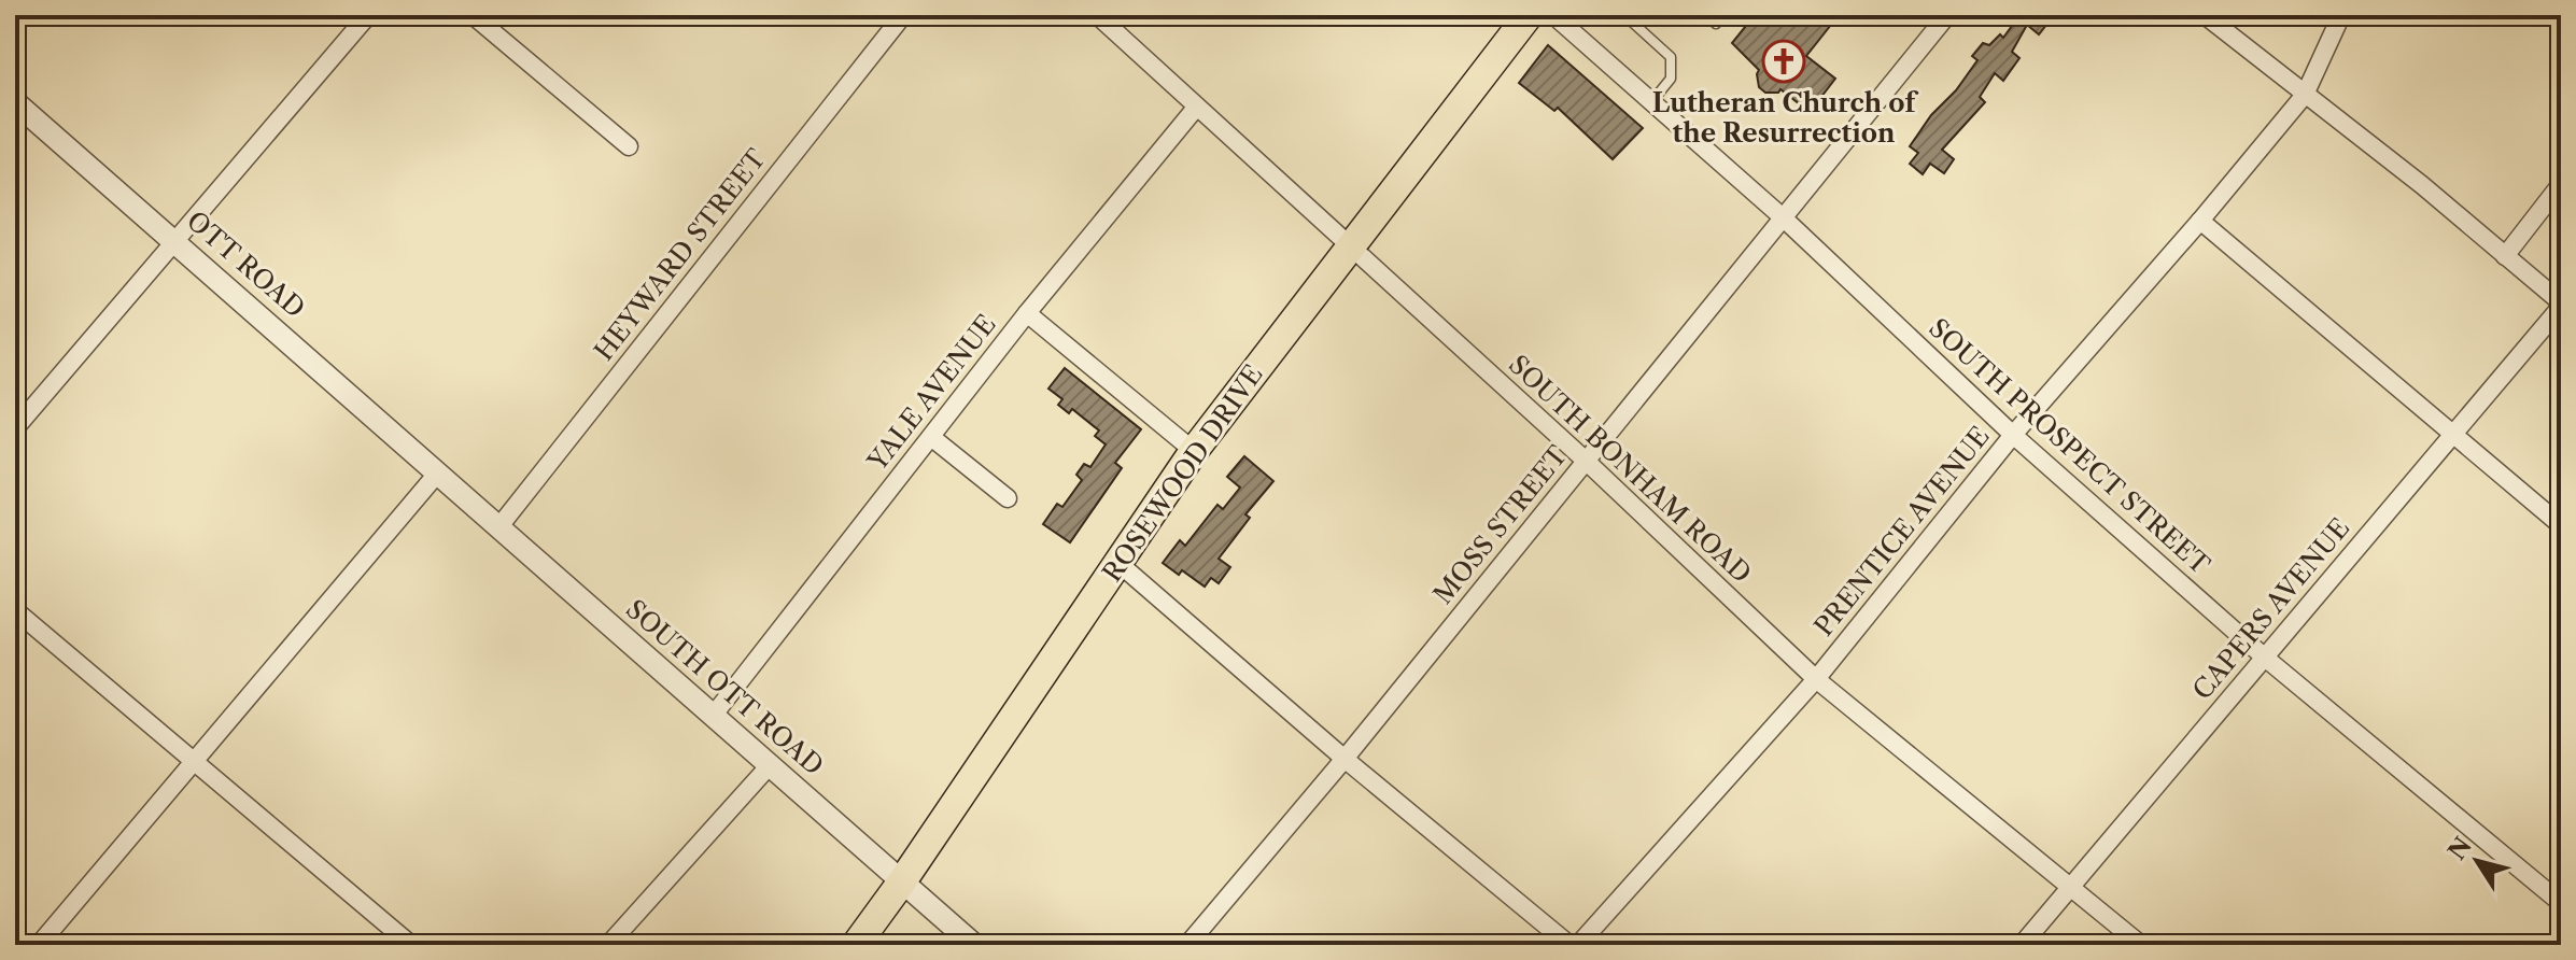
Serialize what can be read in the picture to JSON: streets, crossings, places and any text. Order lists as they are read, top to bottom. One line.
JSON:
{"streets":{"main road":["ROSEWOOD DRIVE"],"street":["HEYWARD STREET","OTT ROAD","YALE AVENUE","SOUTH PROSPECT STREET","SOUTH BONHAM ROAD","MOSS STREET","PRENTICE AVENUE","CAPERS AVENUE","SOUTH OTT ROAD"]},"crossings":[["HEYWARD STREET","SOUTH OTT ROAD"],["OTT ROAD","SOUTH OTT ROAD"],["YALE AVENUE","SOUTH BONHAM ROAD"],["YALE AVENUE","SOUTH OTT ROAD"],["SOUTH PROSPECT STREET","MOSS STREET"],["SOUTH PROSPECT STREET","PRENTICE AVENUE"],["SOUTH PROSPECT STREET","CAPERS AVENUE"],["SOUTH BONHAM ROAD","ROSEWOOD DRIVE"],["SOUTH BONHAM ROAD","MOSS STREET"],["SOUTH BONHAM ROAD","PRENTICE AVENUE"],["SOUTH BONHAM ROAD","CAPERS AVENUE"],["ROSEWOOD DRIVE","SOUTH OTT ROAD"]],"places":{"church":["Lutheran Church of the Resurrection"]},"north":"top left"}
